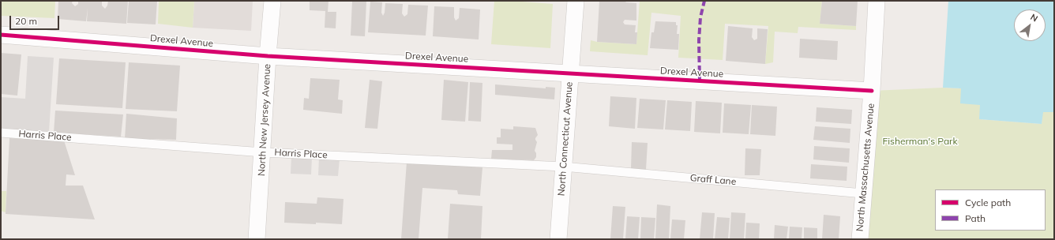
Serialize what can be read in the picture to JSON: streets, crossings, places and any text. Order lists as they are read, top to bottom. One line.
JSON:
{"streets":{"street":["Drexel Avenue","North New Jersey Avenue","North Connecticut Avenue","North Massachusetts Avenue"],"lane":["Harris Place","Graff Lane"]},"crossings":[["Drexel Avenue","North New Jersey Avenue"],["Drexel Avenue","North Connecticut Avenue"],["Drexel Avenue","North Massachusetts Avenue"],["North New Jersey Avenue","Harris Place"],["Harris Place","North Connecticut Avenue"],["Harris Place","Graff Lane"],["North Connecticut Avenue","Graff Lane"],["North Massachusetts Avenue","Graff Lane"]],"parks":["Fisherman's Park"],"legend":["Cycle path","Path"],"scale_bar":"20 m","north":"top right"}
